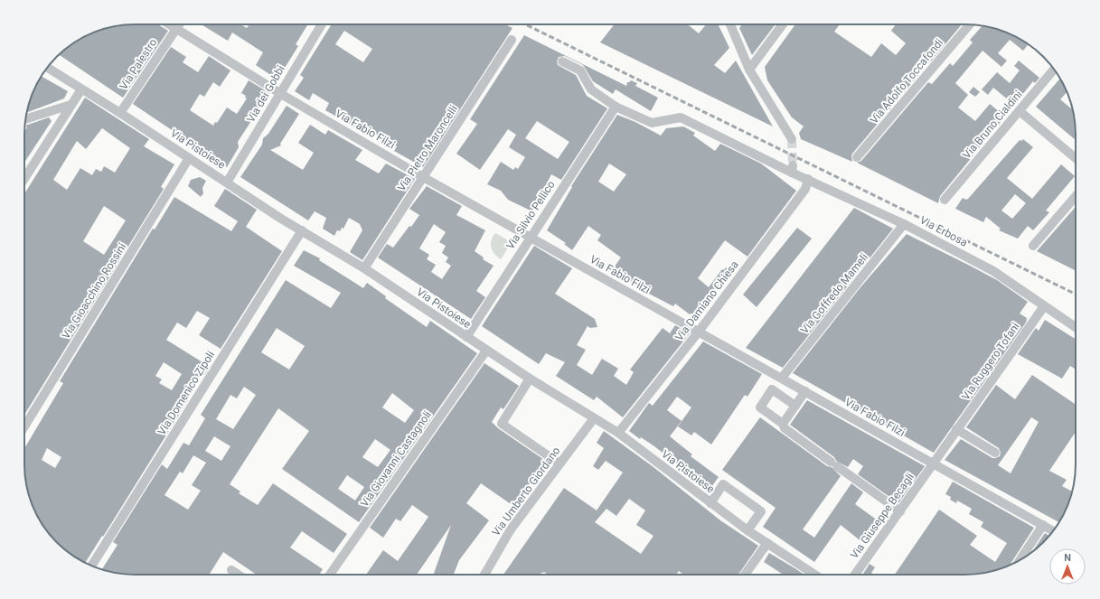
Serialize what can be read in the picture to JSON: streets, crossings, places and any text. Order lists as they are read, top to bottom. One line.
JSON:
{"streets":{"street":["Via Palestro","Via Adolfo Toccafondi","Via dei Gobbi","Via Bruno Cialdini","Via Fabio Filzi","Via Pietro Maroncelli","Via Pistoiese","Via Silvio Pellico","Via Erbosa","Via Gioacchino Rossini","Via Goffredo Mameli","Via Damiano Chiesa","Via Ruggero Tofani","Via Domenico Zipoli","Via Giovanni Castagnoli","Via Umberto Giordano","Via Giuseppe Becagli"]},"crossings":[["Via Palestro","Via Fabio Filzi"],["Via Palestro","Via Pistoiese"],["Via dei Gobbi","Via Fabio Filzi"],["Via dei Gobbi","Via Pistoiese"],["Via Fabio Filzi","Via Pietro Maroncelli"],["Via Fabio Filzi","Via Silvio Pellico"],["Via Fabio Filzi","Via Goffredo Mameli"],["Via Fabio Filzi","Via Damiano Chiesa"],["Via Fabio Filzi","Via Ruggero Tofani"],["Via Fabio Filzi","Via Giuseppe Becagli"],["Via Pietro Maroncelli","Via Pistoiese"],["Via Pistoiese","Via Silvio Pellico"],["Via Pistoiese","Via Gioacchino Rossini"],["Via Pistoiese","Via Damiano Chiesa"],["Via Pistoiese","Via Domenico Zipoli"],["Via Pistoiese","Via Giovanni Castagnoli"],["Via Pistoiese","Via Umberto Giordano"],["Via Silvio Pellico","Via Erbosa"],["Via Erbosa","Via Goffredo Mameli"],["Via Erbosa","Via Damiano Chiesa"],["Via Erbosa","Via Ruggero Tofani"],["Via Ruggero Tofani","Via Giuseppe Becagli"]],"north":"top"}
